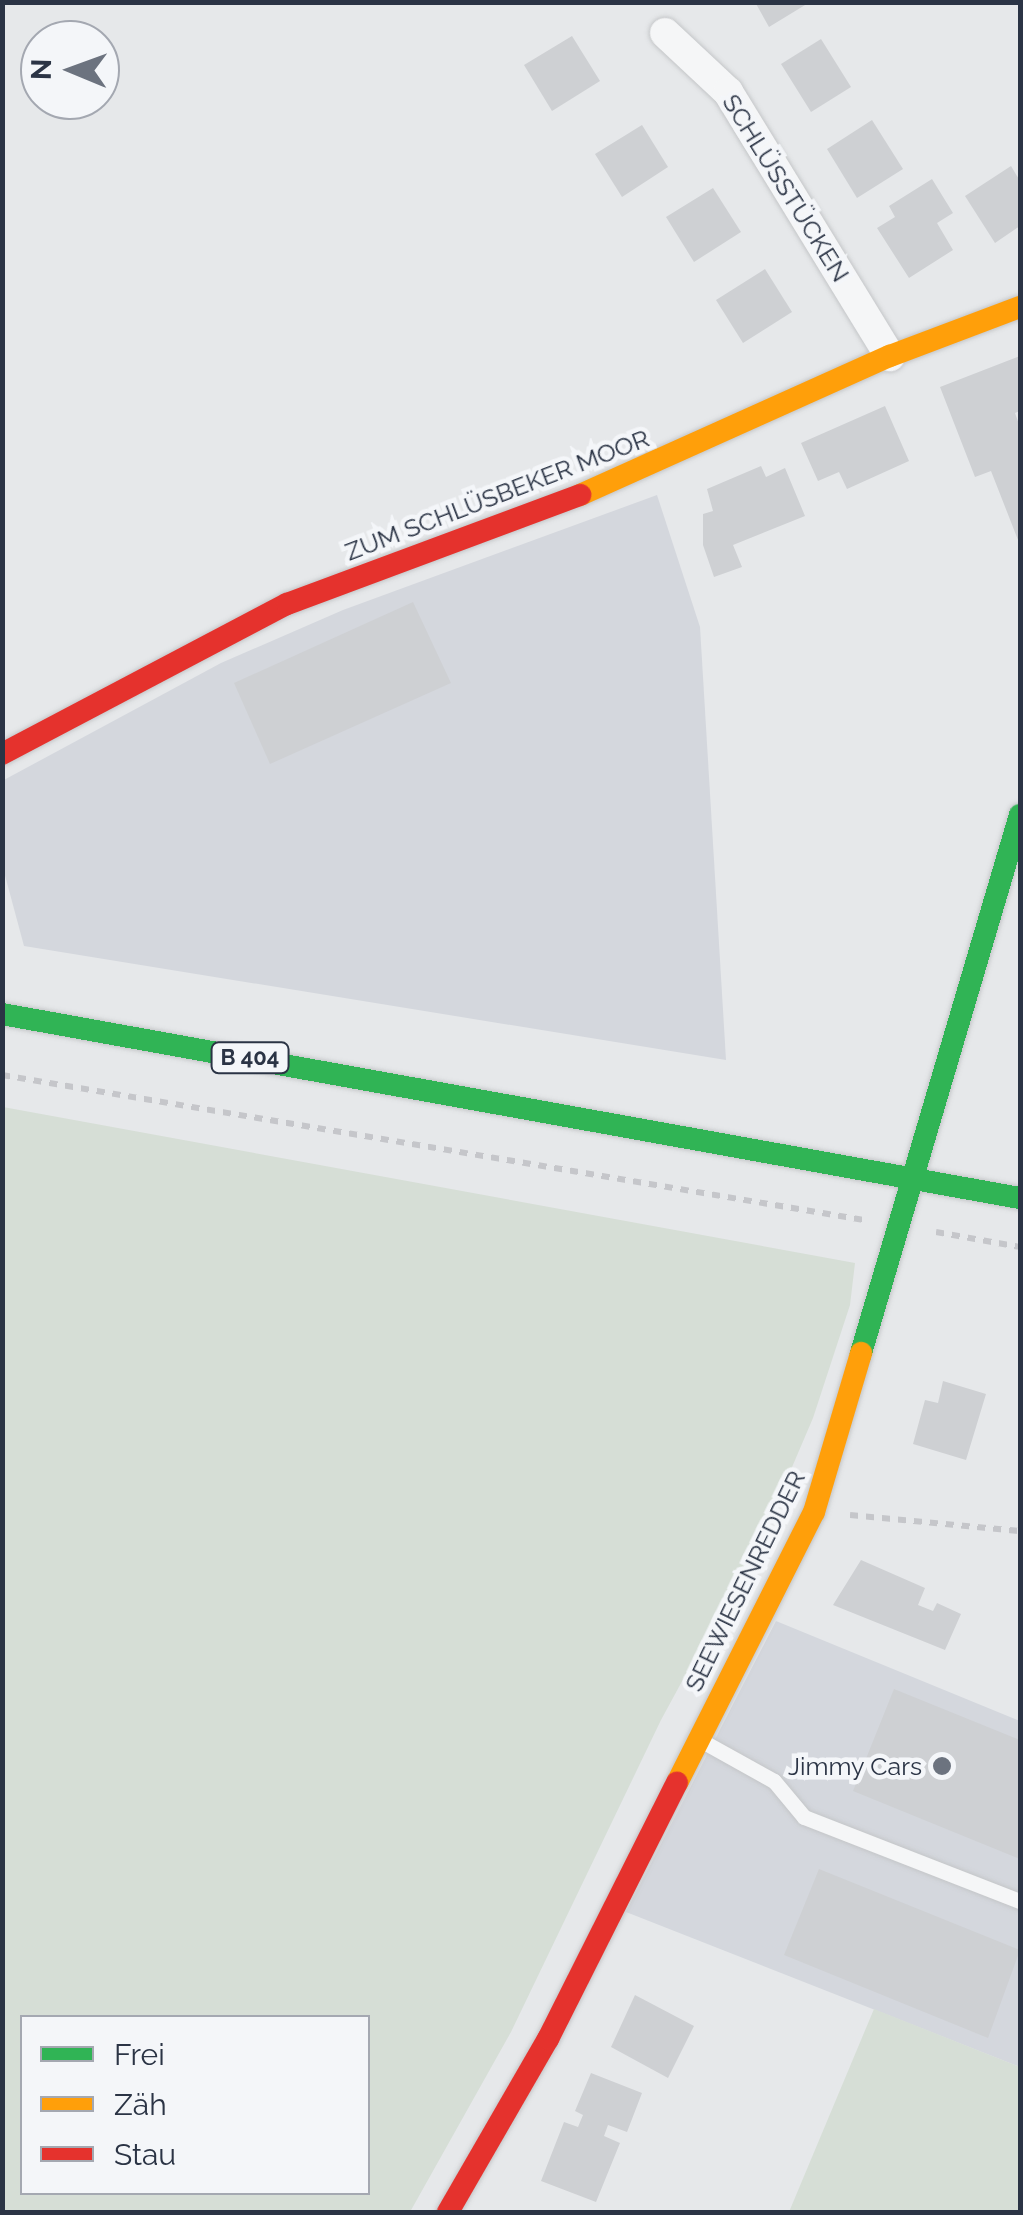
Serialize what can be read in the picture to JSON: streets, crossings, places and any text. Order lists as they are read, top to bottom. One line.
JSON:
{"streets":{"street":["SCHLÜSSTÜCKEN","ZUM SCHLÜSBEKER MOOR","B 404","SEEWIESENREDDER"]},"crossings":[["SCHLÜSSTÜCKEN","ZUM SCHLÜSBEKER MOOR"],["B 404","SEEWIESENREDDER"]],"places":["Jimmy Cars"],"legend":["Frei","Zäh","Stau"],"north":"left"}
